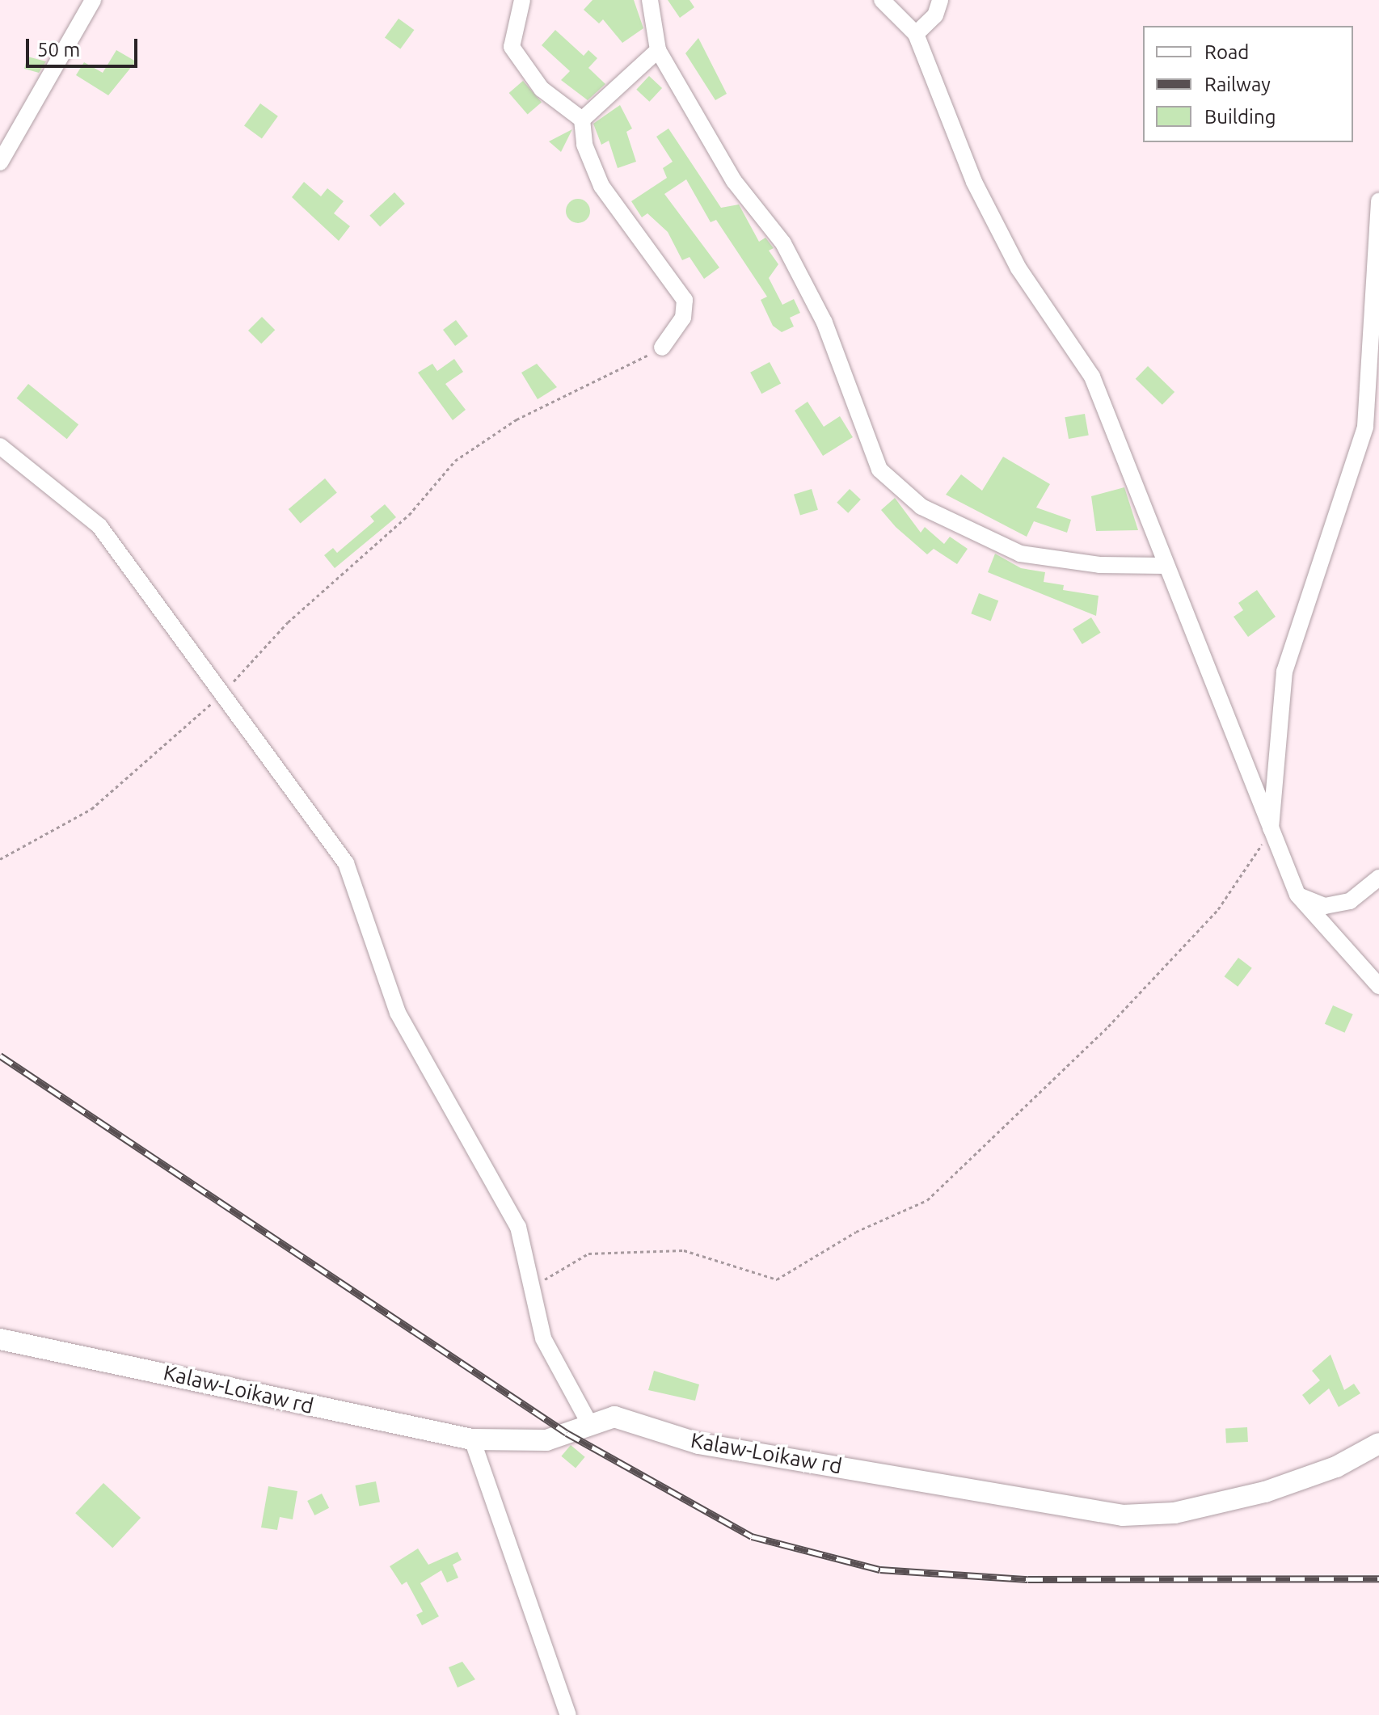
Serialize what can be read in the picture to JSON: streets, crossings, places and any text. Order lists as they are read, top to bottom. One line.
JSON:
{"streets":{"main road":["Kalaw-Loikaw rd"]},"legend":["Road","Railway","Building"],"scale_bar":"50 m"}
